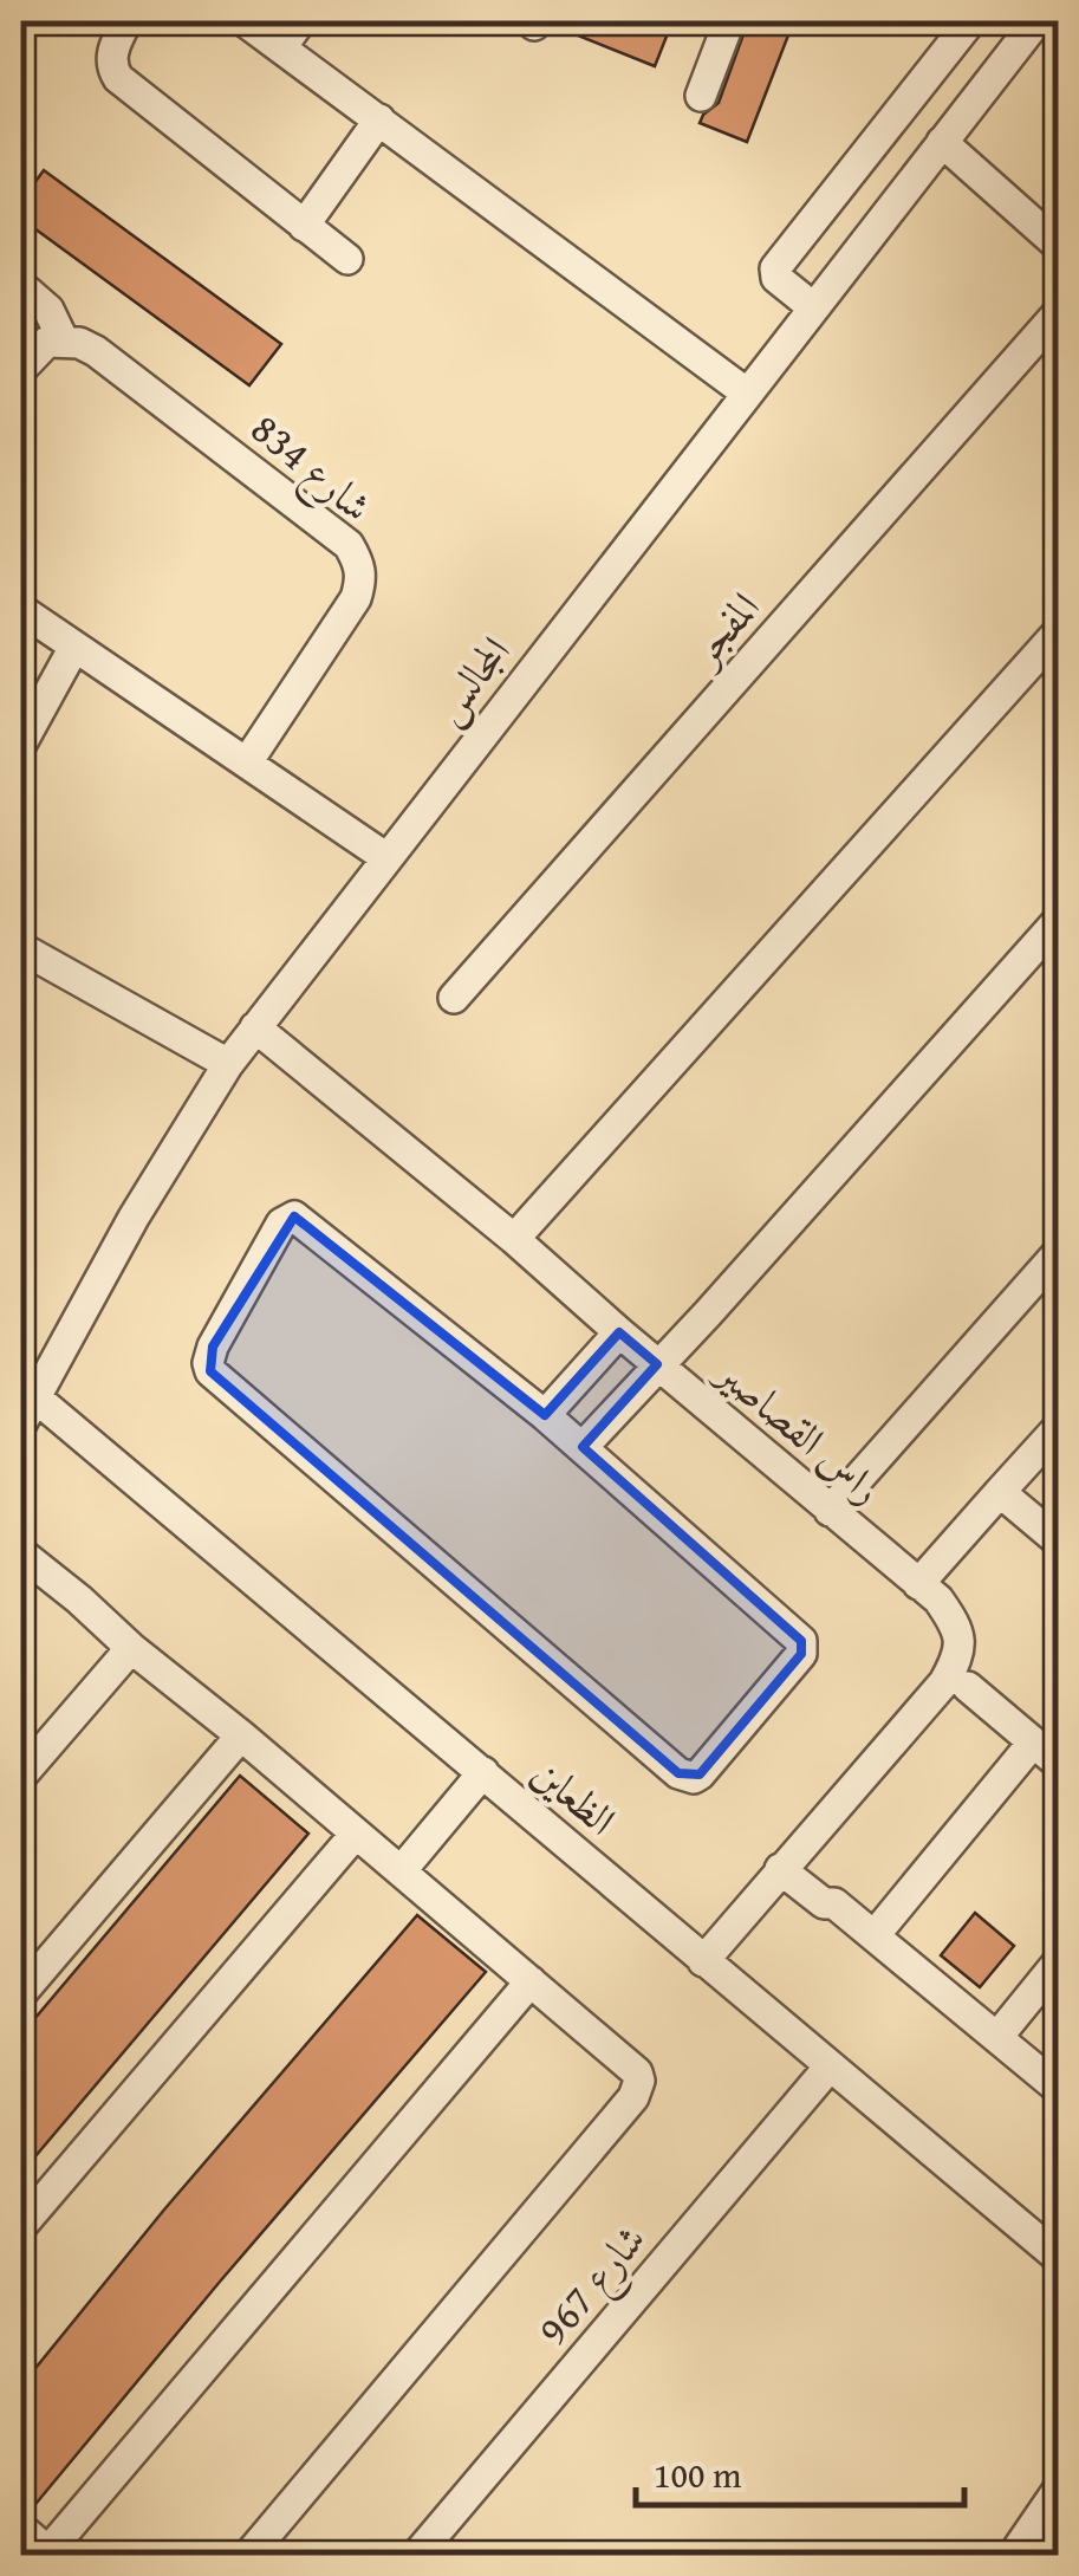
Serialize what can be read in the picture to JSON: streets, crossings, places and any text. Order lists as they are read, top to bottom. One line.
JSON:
{"streets":{"street":["شارع 834","المفجر","المجالس","راس القصاصير","الظعاين","شارع 967"]},"crossings":[["المجالس","راس القصاصير"],["المجالس","الظعاين"],["راس القصاصير","الظعاين"],["الظعاين","شارع 967"]],"scale_bar":"100 m"}
